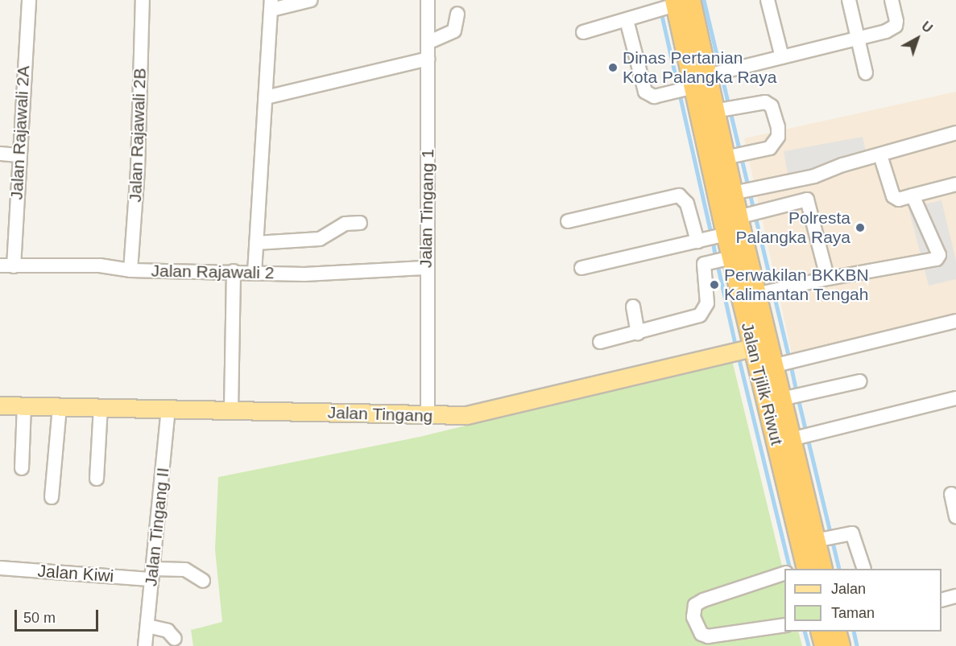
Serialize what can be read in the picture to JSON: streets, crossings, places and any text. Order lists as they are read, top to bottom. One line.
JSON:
{"streets":{"highway":["Jalan Tjilik Riwut"],"main road":["Jalan Tingang"],"street":["Jalan Rajawali 2A","Jalan Rajawali 2B","Jalan Tingang 1","Jalan Rajawali 2","Jalan Tingang II","Jalan Kiwi"]},"crossings":[["Jalan Rajawali 2A","Jalan Rajawali 2"],["Jalan Rajawali 2B","Jalan Rajawali 2"],["Jalan Tingang 1","Jalan Rajawali 2"],["Jalan Tingang 1","Jalan Tingang"],["Jalan Tjilik Riwut","Jalan Tingang"],["Jalan Tingang","Jalan Tingang II"],["Jalan Tingang II","Jalan Kiwi"]],"places":["Dinas Pertanian Kota Palangka Raya","Polresta Palangka Raya","Perwakilan BKKBN Kalimantan Tengah"],"legend":["Jalan","Taman"],"scale_bar":"50 m","north":"top right"}
